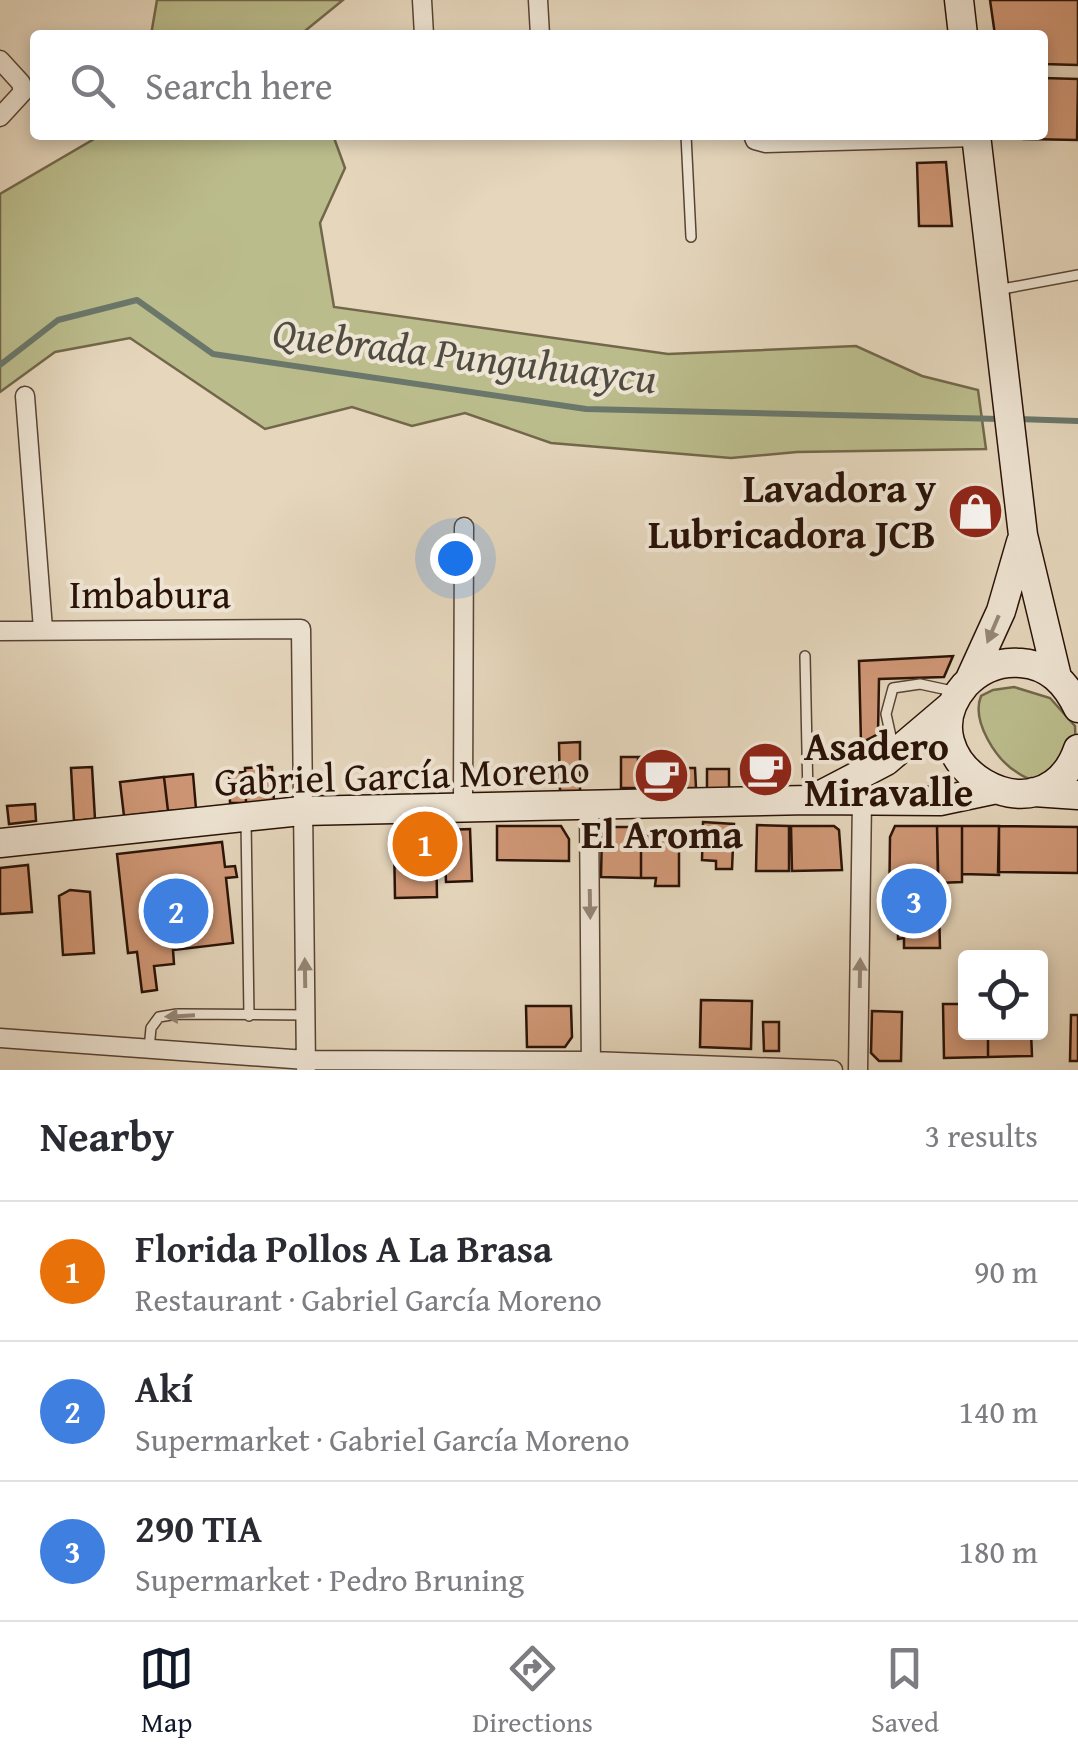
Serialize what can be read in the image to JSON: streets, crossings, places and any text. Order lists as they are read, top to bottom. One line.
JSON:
{"streets":{"main road":["Gabriel García Moreno"],"street":["Imbabura"]},"crossings":[["Imbabura","Gabriel García Moreno"]],"water":["Quebrada Punguhuaycu"],"places":{"shop":["Lavadora y Lubricadora JCB"],"cafe":["Asadero Miravalle","El Aroma"]},"page":{"search":"Search here","pins":["1","3","2"],"heading":["Nearby","3 results"],"list":[{"mark":"1","name":"Florida Pollos A La Brasa","note":"Restaurant · Gabriel García Moreno","value":"90 m"},{"mark":"2","name":"Akí","note":"Supermarket · Gabriel García Moreno","value":"140 m"},{"mark":"3","name":"290 TIA","note":"Supermarket · Pedro Bruning","value":"180 m"}],"nav":["Map","Directions","Saved"]}}
